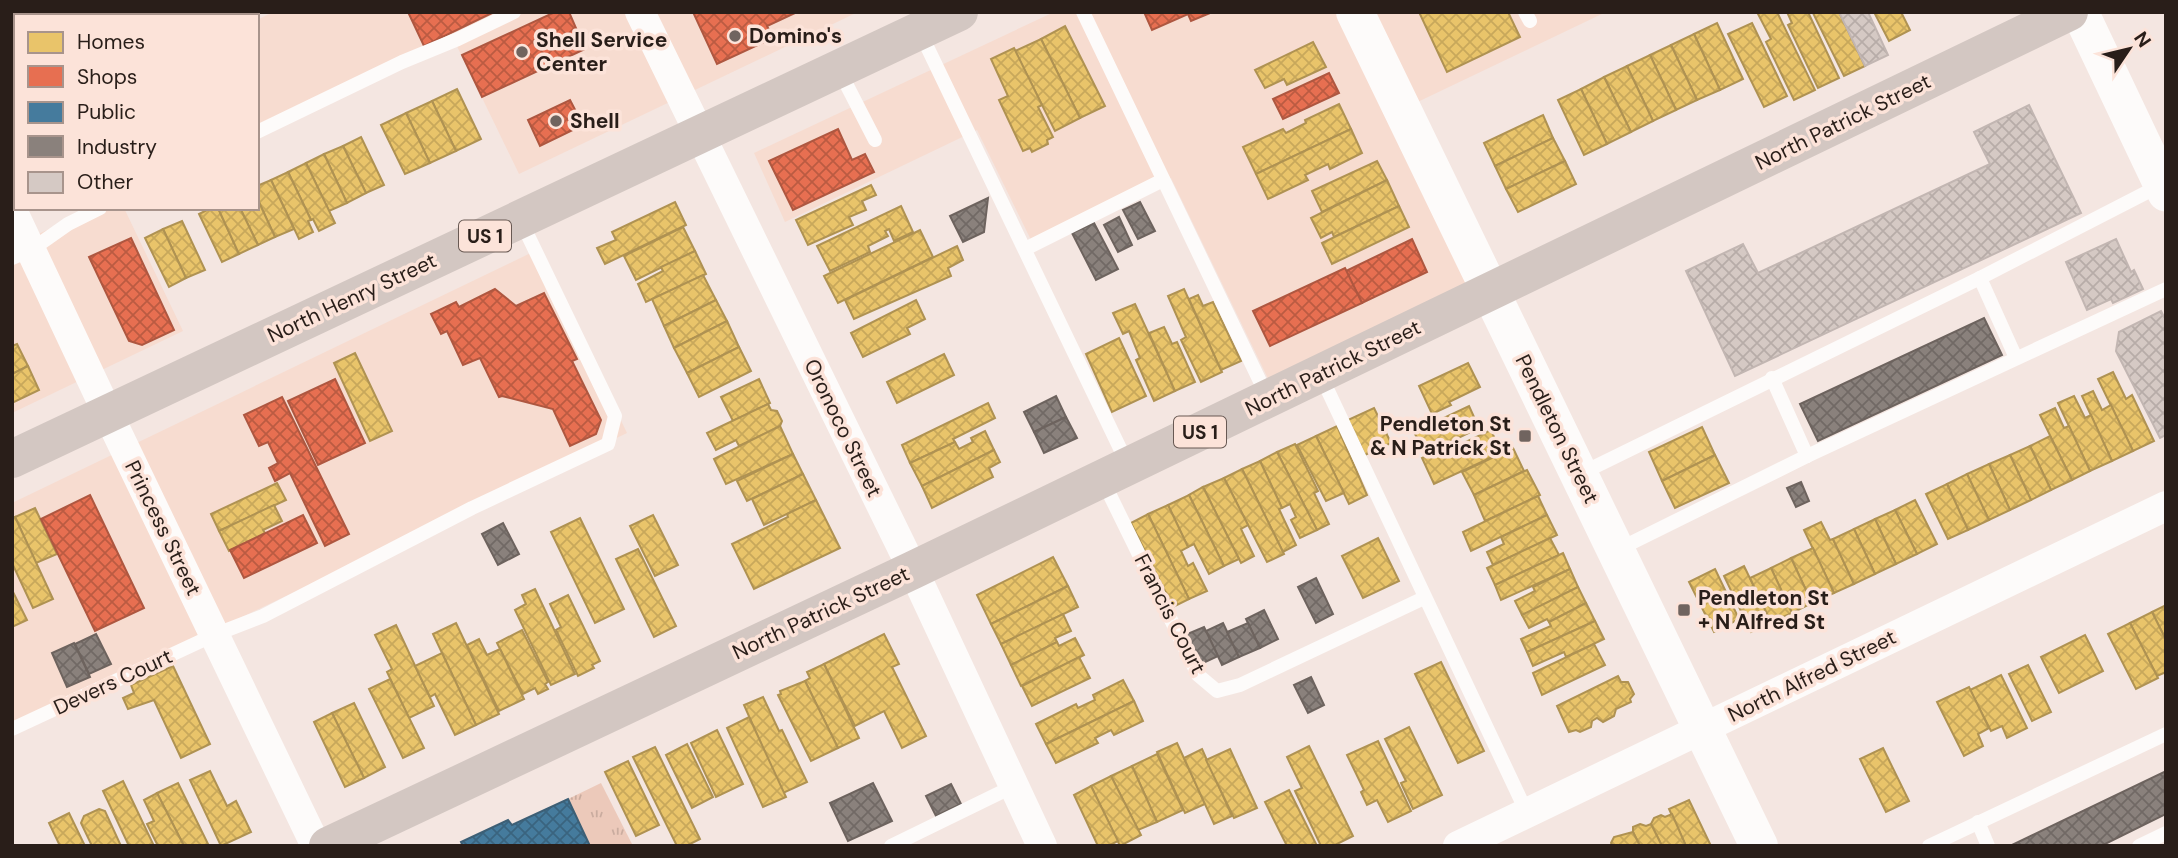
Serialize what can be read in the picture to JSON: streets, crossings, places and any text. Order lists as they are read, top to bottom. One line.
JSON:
{"streets":{"highway":["North Patrick Street","US 1","North Henry Street"],"main road":["Pendleton Street"],"street":["Oronoco Street","Princess Street","North Alfred Street"],"lane":["Francis Court","Devers Court"]},"crossings":[["North Patrick Street","Oronoco Street"],["North Patrick Street","Pendleton Street"],["North Patrick Street","Francis Court"],["North Henry Street","Oronoco Street"],["North Henry Street","Princess Street"],["North Henry Street","Devers Court"],["Pendleton Street","North Alfred Street"],["Princess Street","Devers Court"]],"places":{"other":["Domino's","Shell Service Center","Shell"],"transit":["Pendleton St & N Patrick St","Pendleton St + N Alfred St"]},"legend":["Homes","Shops","Public","Industry","Other"],"north":"top right"}
